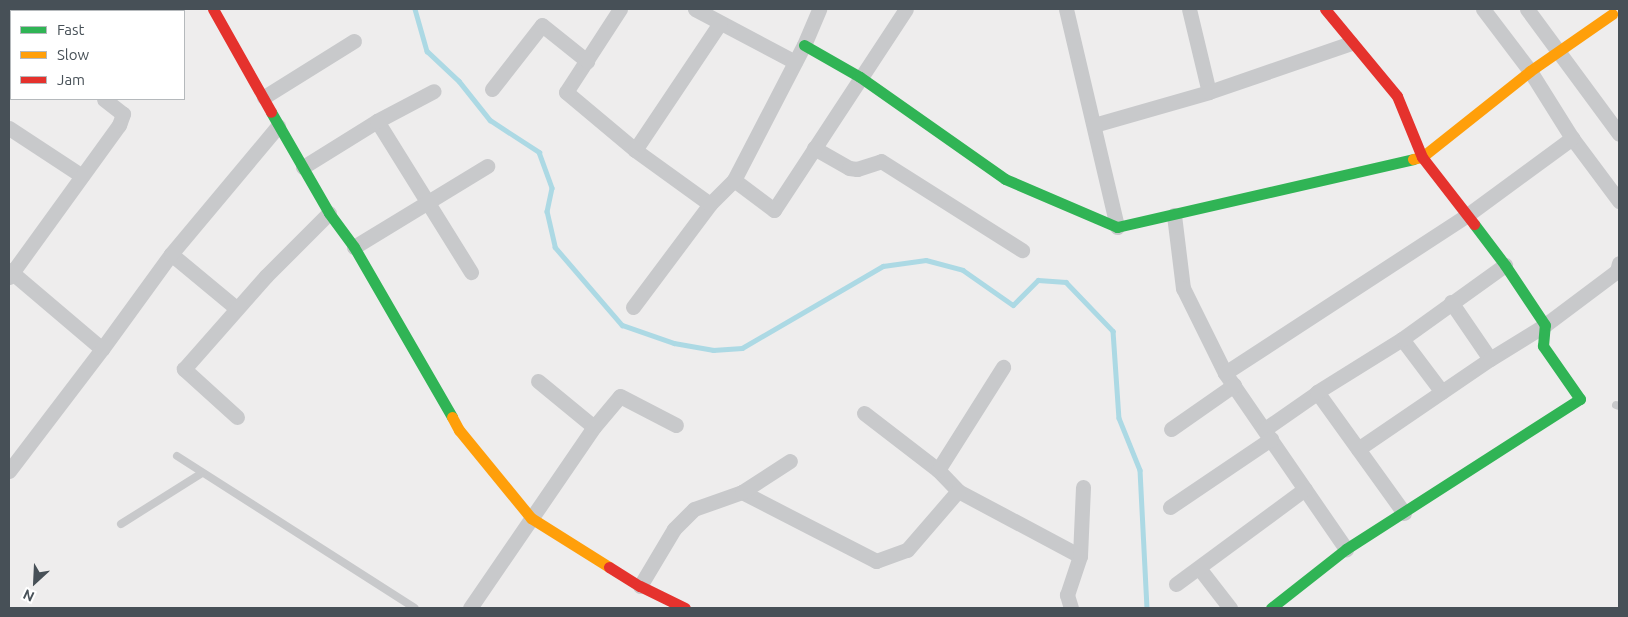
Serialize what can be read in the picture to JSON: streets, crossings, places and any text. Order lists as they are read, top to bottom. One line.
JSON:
{"legend":["Fast","Slow","Jam"],"north":"bottom left"}
